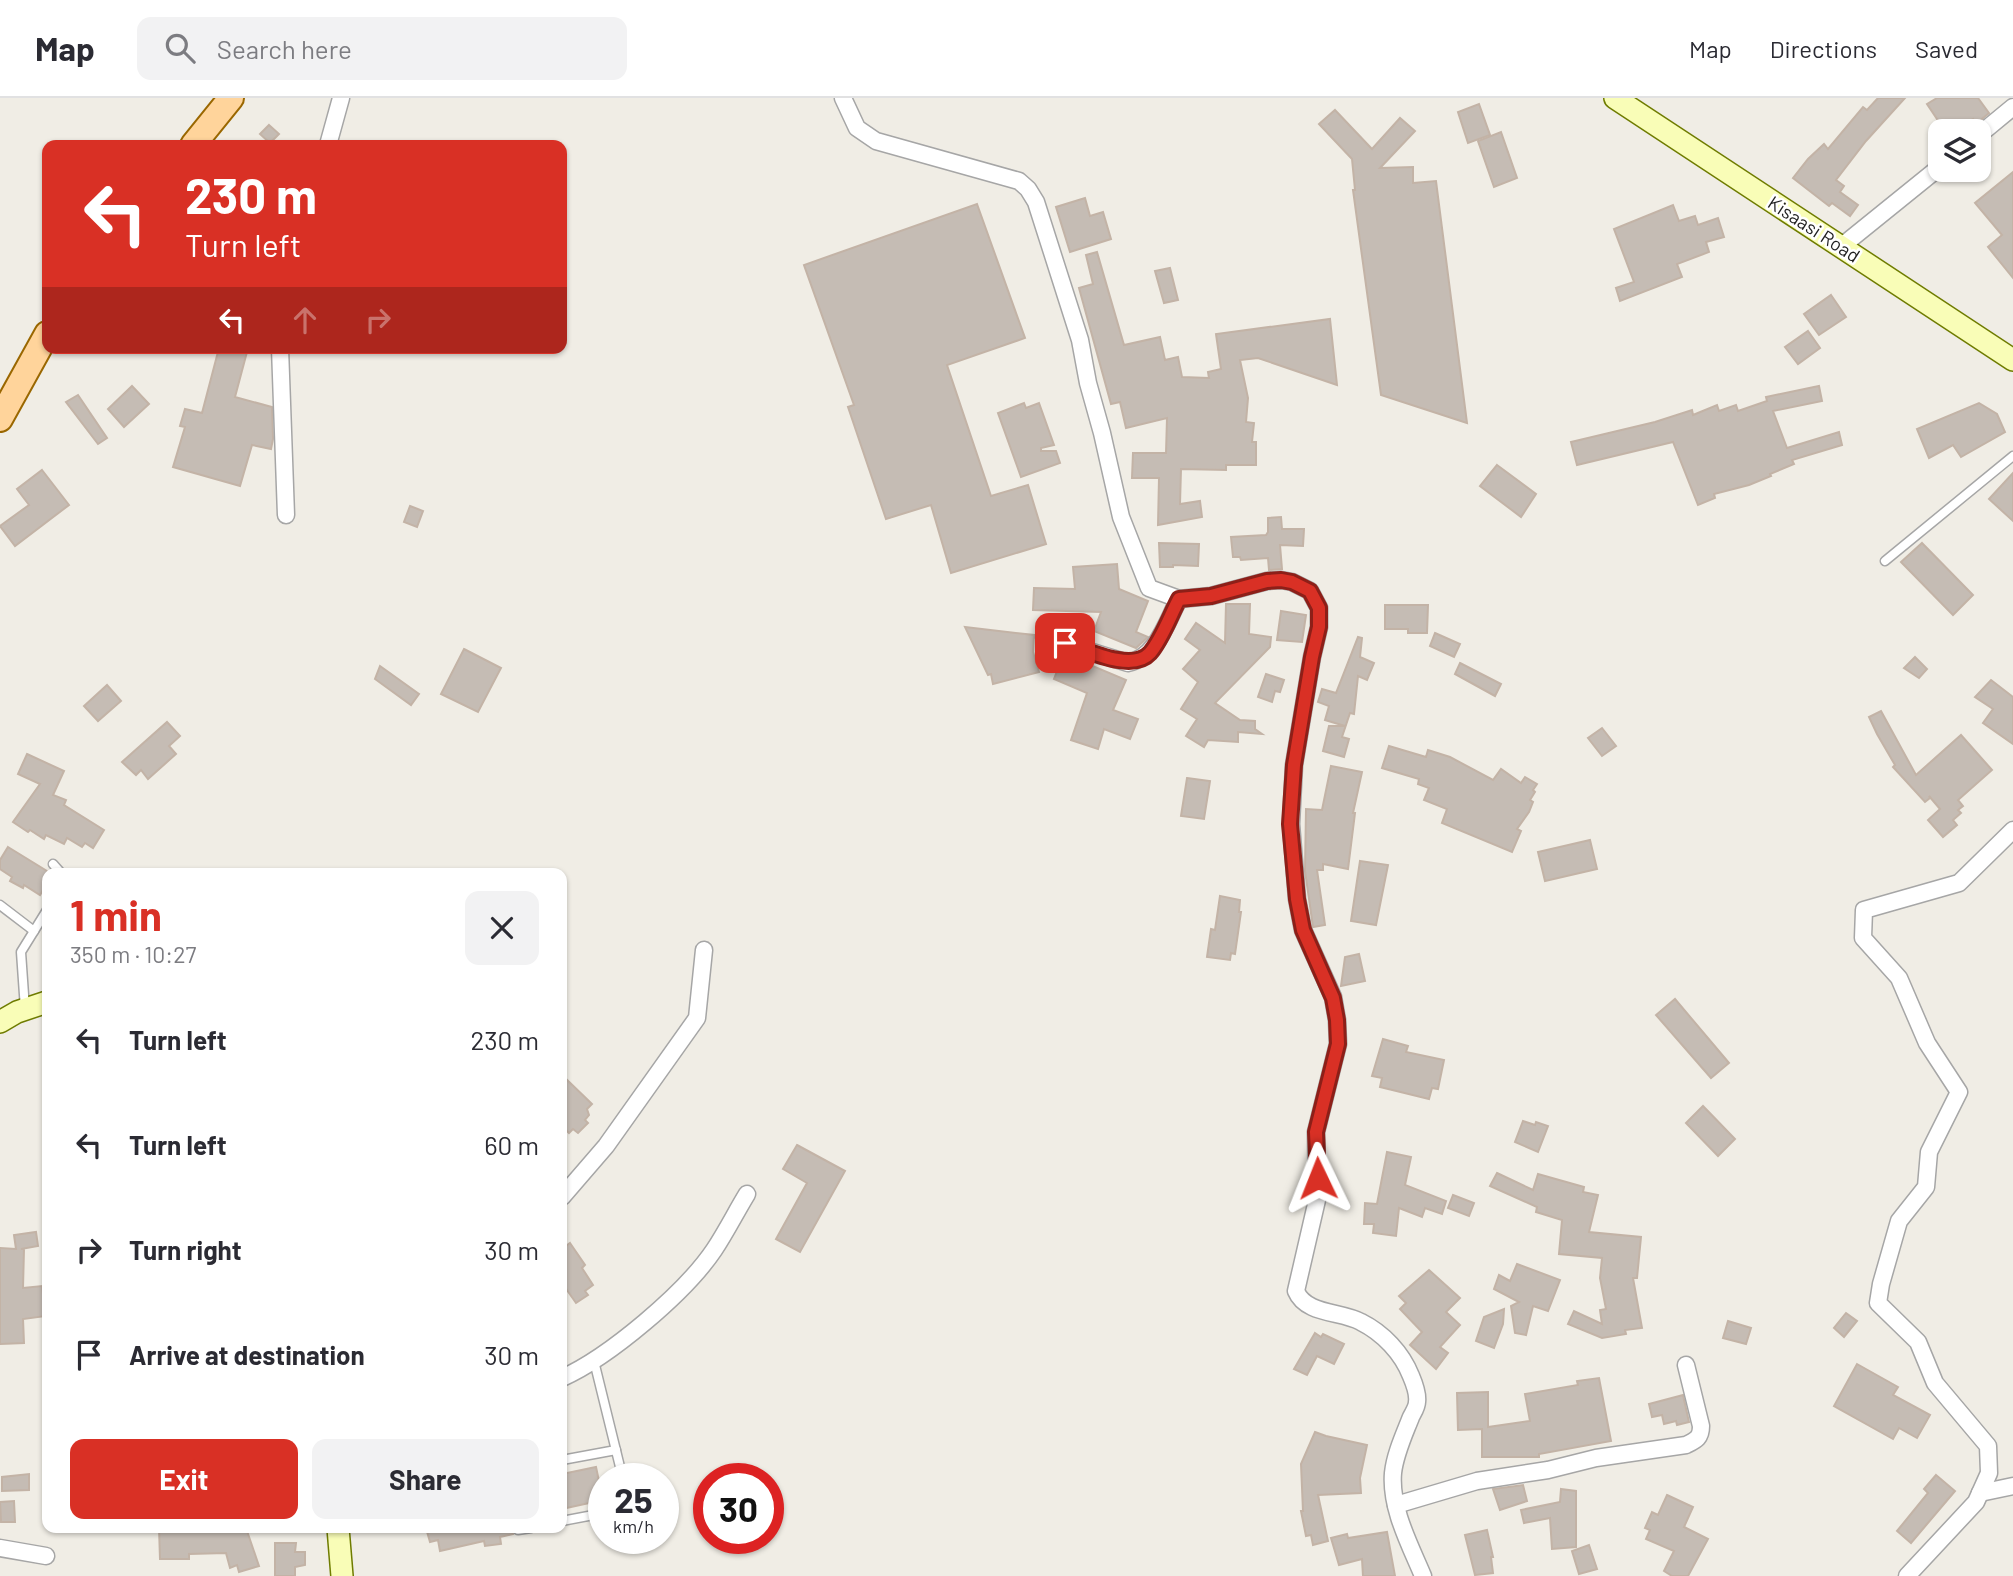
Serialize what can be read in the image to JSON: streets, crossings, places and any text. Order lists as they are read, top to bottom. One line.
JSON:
{"streets":{"main road":["Kisaasi Road"]},"page":{"header":"Map","search":"Search here","nav":["Map","Directions","Saved"],"turn":["230 m","Turn left"],"heading":["1 min","350 m · 10:27"],"list":[{"name":"Turn left","value":"230 m"},{"name":"Turn left","value":"60 m"},{"name":"Turn right","value":"30 m"},{"name":"Arrive at destination","value":"30 m"}],"buttons":["Exit","Share"],"speed":"25 km/h","limit":"30"}}
